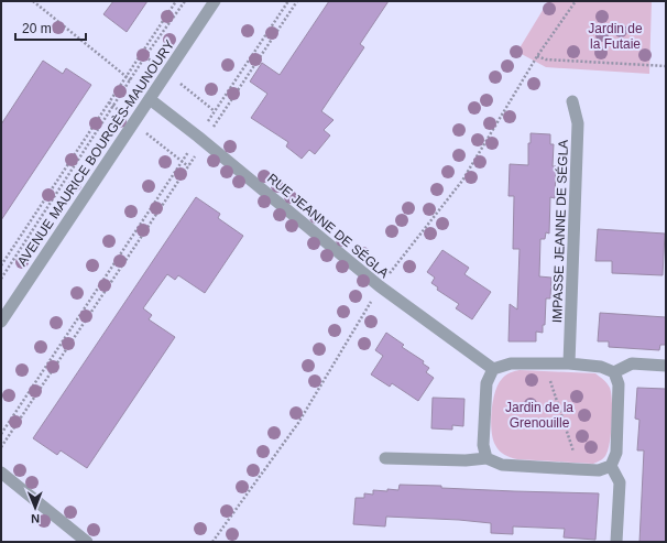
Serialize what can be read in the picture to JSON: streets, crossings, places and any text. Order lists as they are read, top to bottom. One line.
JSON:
{"streets":{"street":["AVENUE MAURICE BOURGÈS-MAUNOURY","RUE JEANNE DE SÉGLA","IMPASSE JEANNE DE SÉGLA"]},"crossings":[["AVENUE MAURICE BOURGÈS-MAUNOURY","RUE JEANNE DE SÉGLA"]],"parks":["Jardin de la Futaie","Jardin de la Grenouille"],"scale_bar":"20 m","north":"bottom"}
